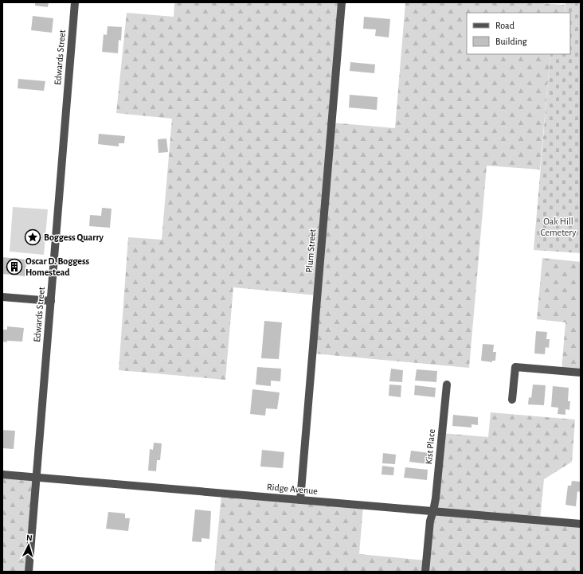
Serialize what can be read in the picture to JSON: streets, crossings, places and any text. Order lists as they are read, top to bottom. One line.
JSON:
{"streets":{"street":["Edwards Street","Plum Street","Kist Place","Ridge Avenue"]},"crossings":[["Edwards Street","Ridge Avenue"],["Plum Street","Ridge Avenue"],["Kist Place","Ridge Avenue"]],"parks":["Oak Hill Cemetery"],"places":{"place":["Boggess Quarry"],"building":["Oscar D. Boggess Homestead"]},"legend":["Road","Building"],"north":"top"}
